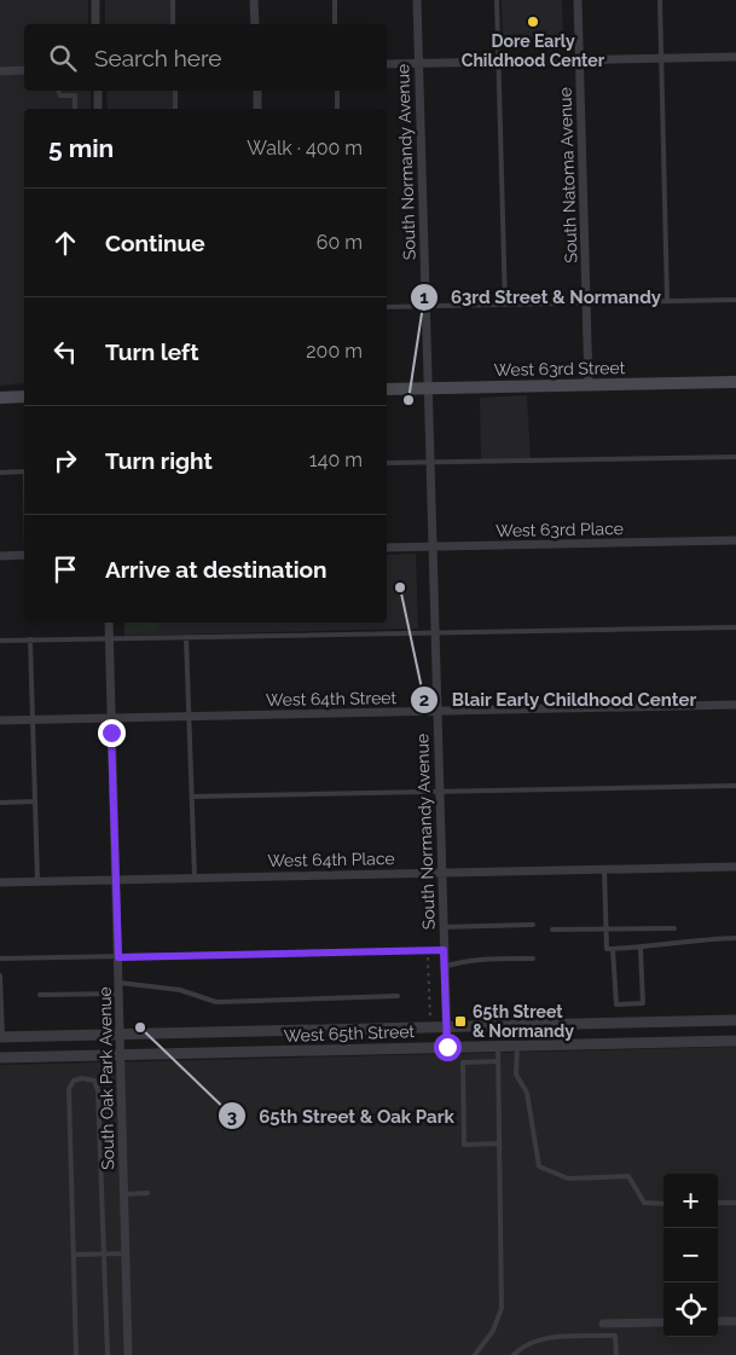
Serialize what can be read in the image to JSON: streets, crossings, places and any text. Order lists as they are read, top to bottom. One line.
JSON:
{"streets":{"main road":["West 63rd Street"],"street":["South Normandy Avenue","South Natoma Avenue","West 63rd Place","West 64th Street","West 64th Place","West 65th Street","South Oak Park Avenue"]},"crossings":[["South Normandy Avenue","West 63rd Street"],["South Normandy Avenue","West 63rd Place"],["South Normandy Avenue","West 64th Street"],["South Normandy Avenue","West 64th Place"],["South Normandy Avenue","West 65th Street"],["South Natoma Avenue","West 63rd Street"],["West 64th Street","South Oak Park Avenue"],["West 64th Place","South Oak Park Avenue"],["West 65th Street","South Oak Park Avenue"]],"places":{"other":["Dore Early Childhood Center","63rd Street & Normandy","Blair Early Childhood Center","65th Street & Oak Park"],"transit":["65th Street & Normandy"]},"page":{"search":"Search here","heading":["5 min","Walk · 400 m"],"list":[["Continue","60 m"],["Turn left","200 m"],["Turn right","140 m"],"Arrive at destination"],"map_buttons":["+","−"]}}
